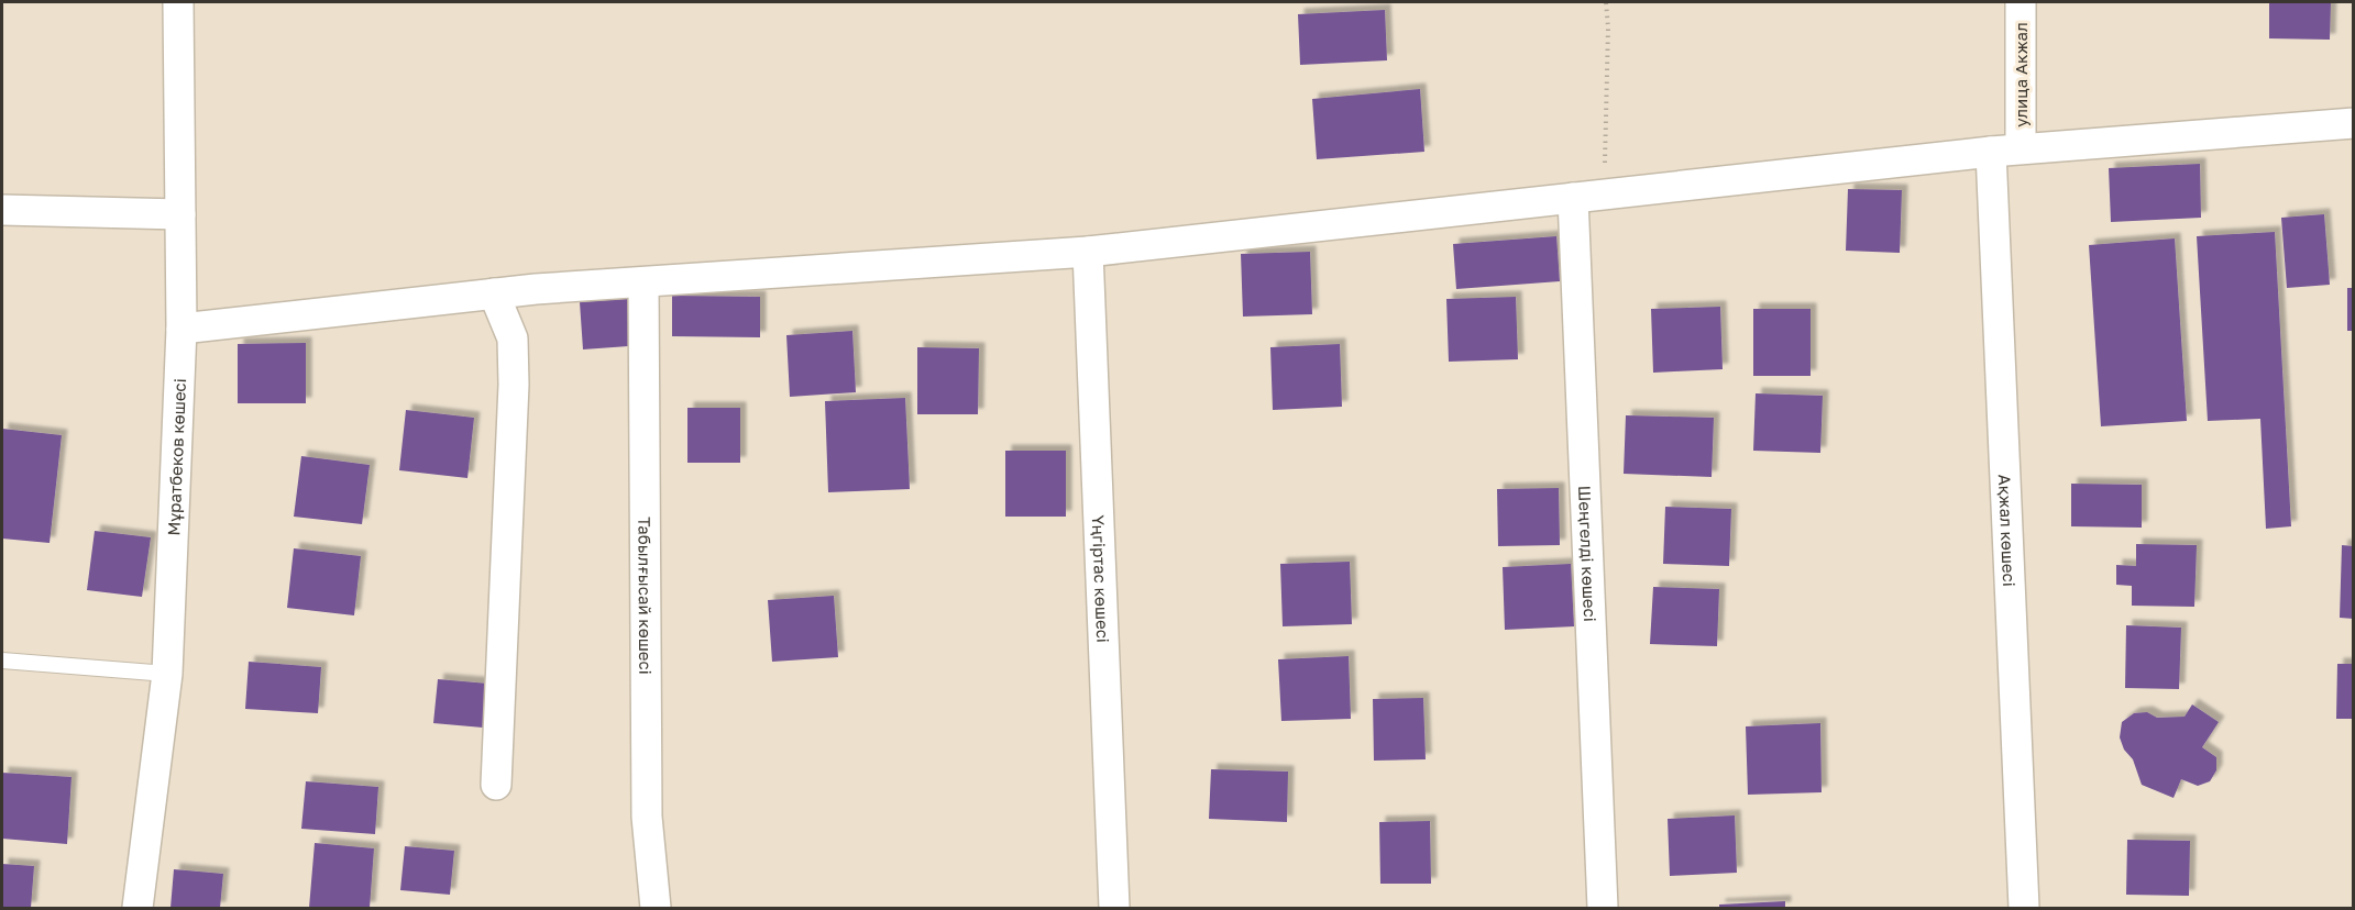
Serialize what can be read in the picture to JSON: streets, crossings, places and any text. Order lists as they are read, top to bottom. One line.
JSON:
{"streets":{"street":["улица Акжал","Мұратбеков көшесі","Ақжал көшесі","Шеңгелді көшесі","Үңгіртас көшесі","Табылғысай көшесі"]}}
